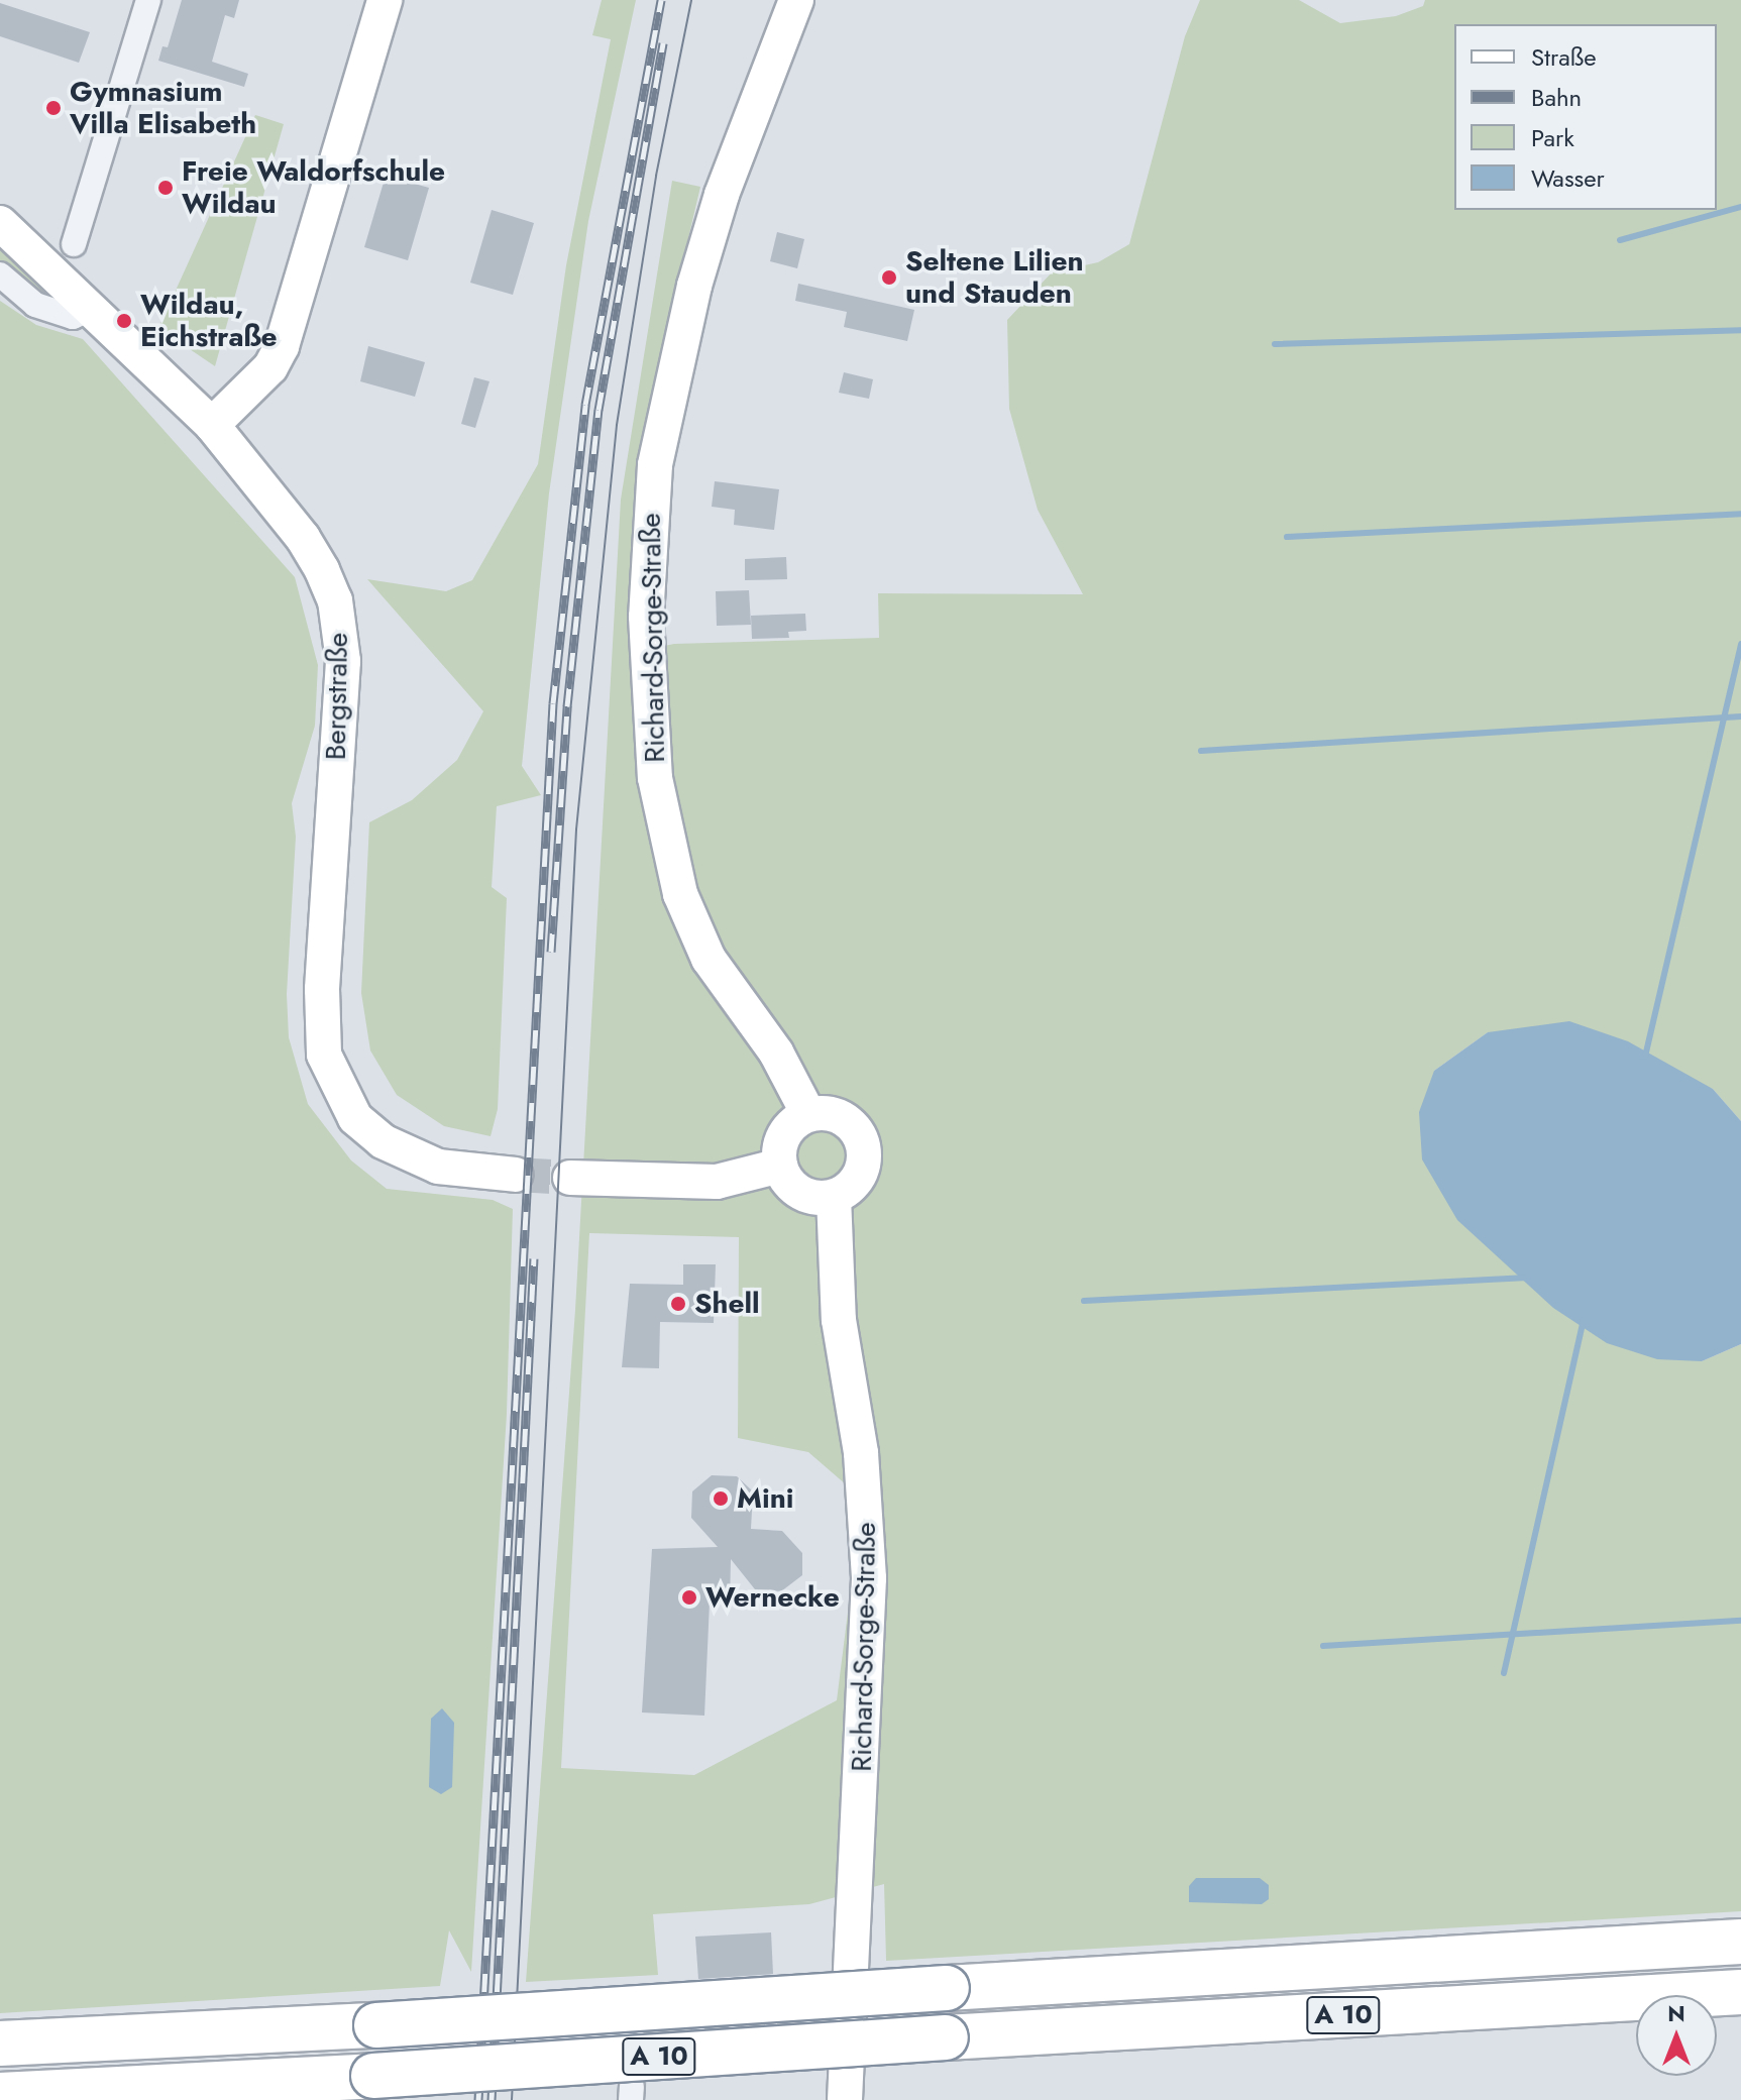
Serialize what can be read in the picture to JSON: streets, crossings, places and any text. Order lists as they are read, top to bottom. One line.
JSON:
{"streets":{"highway":["A 10"],"main road":["Richard-Sorge-Straße","Bergstraße"]},"places":["Gymnasium Villa Elisabeth","Freie Waldorfschule Wildau","Seltene Lilien und Stauden","Wildau, Eichstraße","Shell","Mini","Wernecke"],"legend":["Straße","Bahn","Park","Wasser"],"north":"top"}
